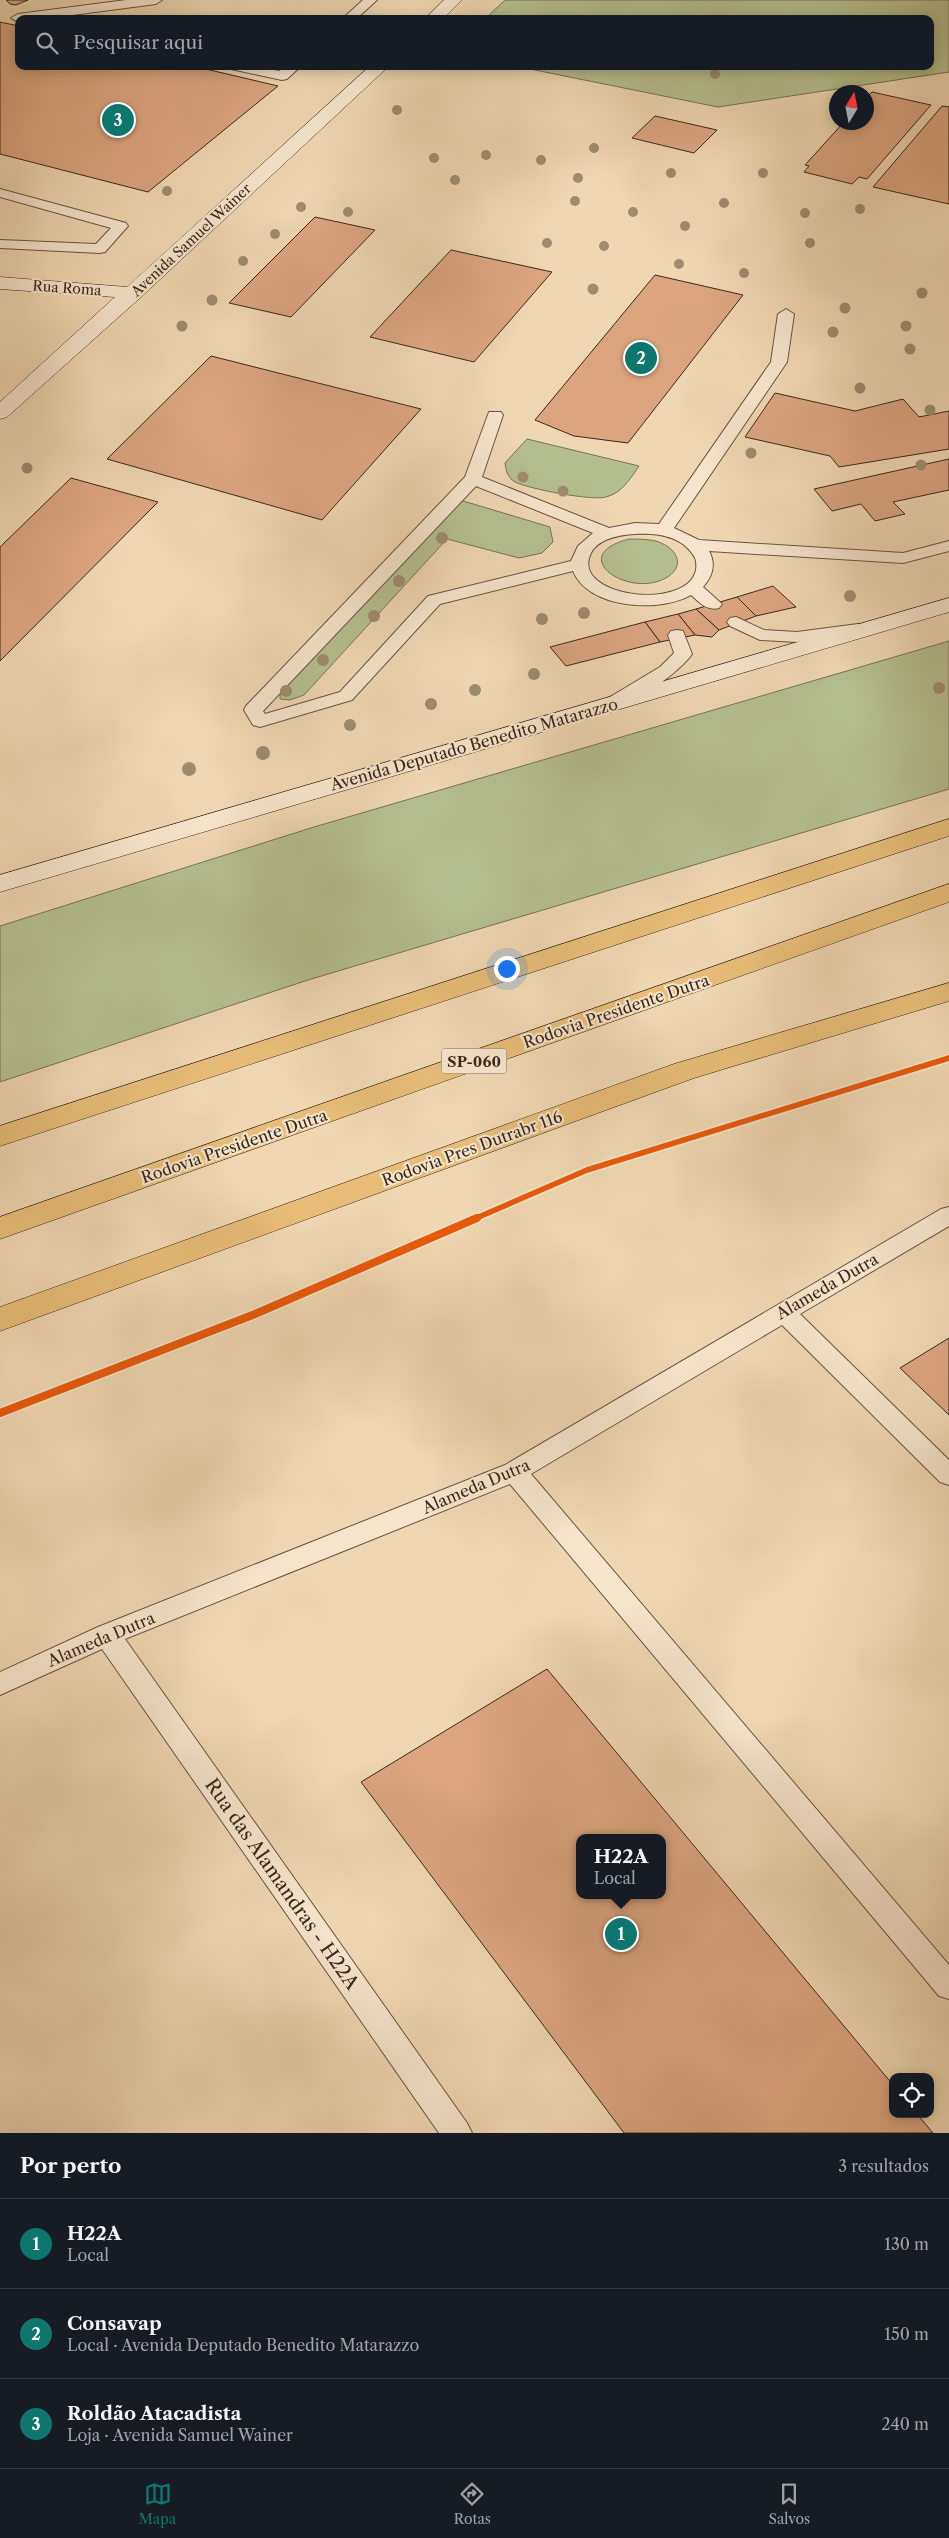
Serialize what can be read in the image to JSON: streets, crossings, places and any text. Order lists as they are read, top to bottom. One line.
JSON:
{"streets":{"main road":["Avenida Samuel Wainer","Rua Roma","Avenida Deputado Benedito Matarazzo","Rodovia Presidente Dutra","SP-060","Rodovia Pres Dutrabr 116"],"lane":["Alameda Dutra","Rua das Alamandras - H22A"]},"crossings":[["Avenida Samuel Wainer","Rua Roma"],["Alameda Dutra","Rua das Alamandras - H22A"]],"north":"top","page":{"search":"Pesquisar aqui","pins":["3","2","1"],"popup":["H22A","Local"],"heading":["Por perto","3 resultados"],"list":[{"mark":"1","name":"H22A","note":"Local","value":"130 m"},{"mark":"2","name":"Consavap","note":"Local · Avenida Deputado Benedito Matarazzo","value":"150 m"},{"mark":"3","name":"Roldão Atacadista","note":"Loja · Avenida Samuel Wainer","value":"240 m"}],"nav":["Mapa","Rotas","Salvos"]}}
